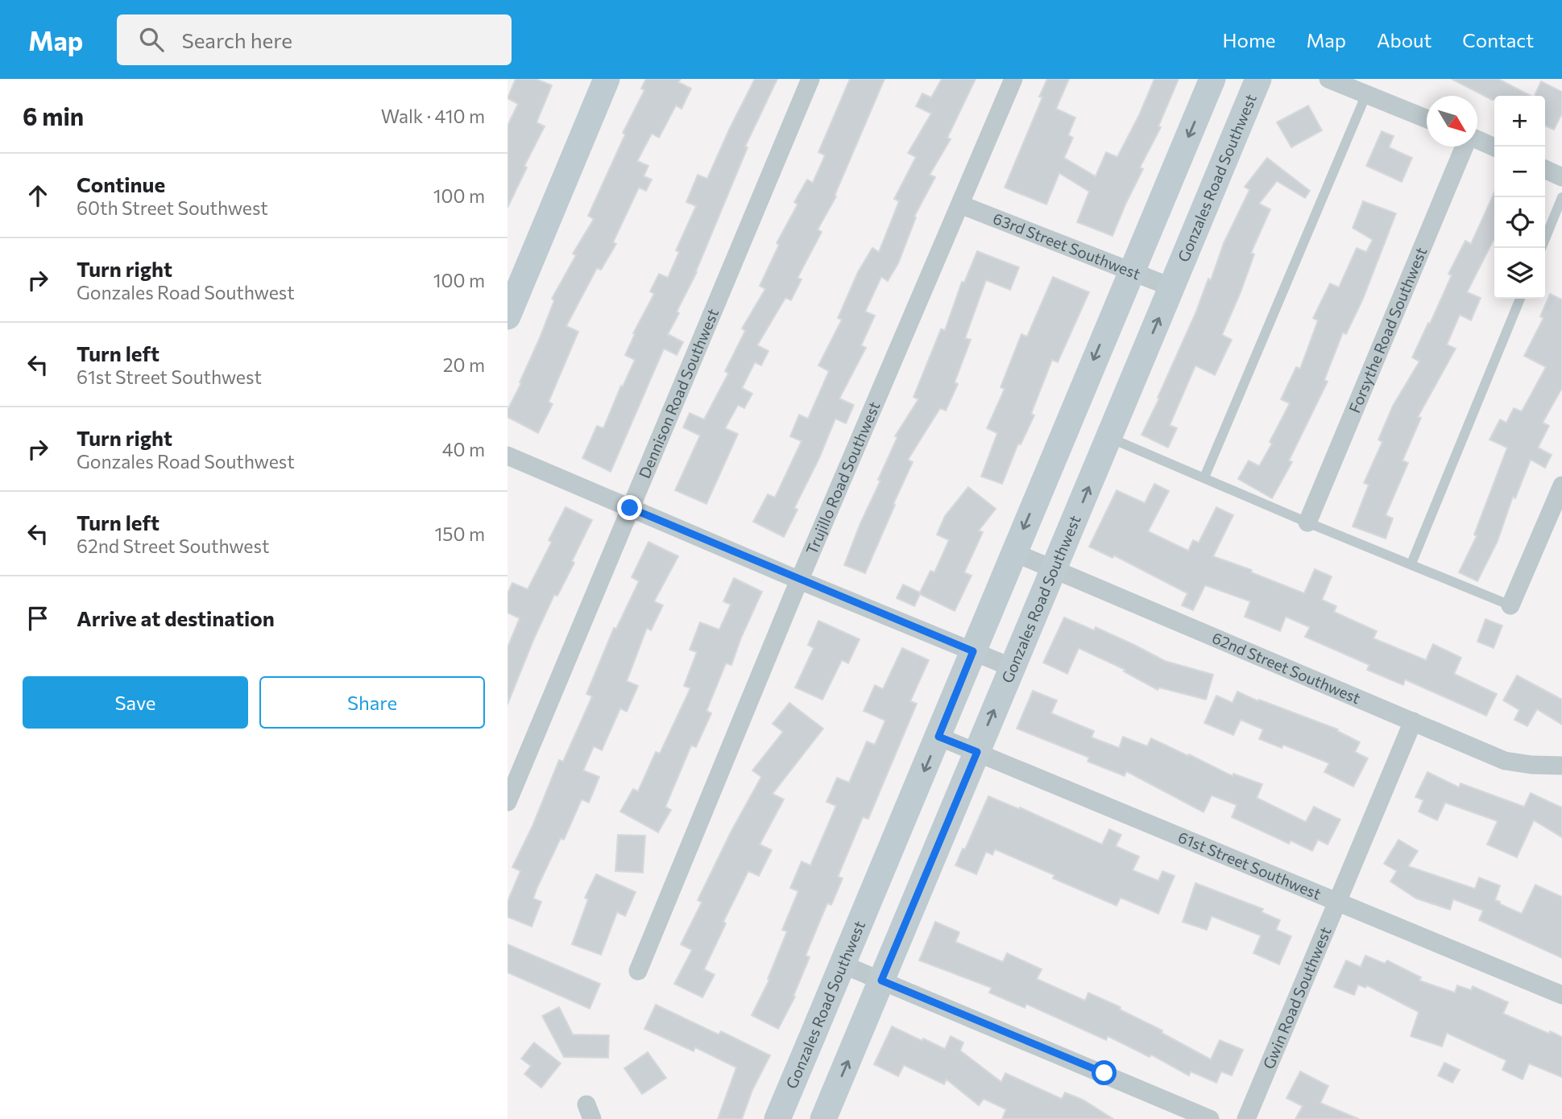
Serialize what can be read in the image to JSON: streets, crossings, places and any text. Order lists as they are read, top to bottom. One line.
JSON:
{"streets":{"street":["Gonzales Road Southwest","63rd Street Southwest","Forsythe Road Southwest","Dennison Road Southwest","Trujillo Road Southwest","62nd Street Southwest","61st Street Southwest","Gwin Road Southwest"]},"crossings":[["Gonzales Road Southwest","63rd Street Southwest"],["Gonzales Road Southwest","62nd Street Southwest"],["Gonzales Road Southwest","61st Street Southwest"],["63rd Street Southwest","Trujillo Road Southwest"],["62nd Street Southwest","Gwin Road Southwest"],["61st Street Southwest","Gwin Road Southwest"]],"north":"bottom right","page":{"header":"Map","search":"Search here","nav":["Home","Map","About","Contact"],"heading":["6 min","Walk · 410 m"],"map_buttons":["+","−"],"list":[["Continue","60th Street Southwest","100 m"],["Turn right","Gonzales Road Southwest","100 m"],["Turn left","61st Street Southwest","20 m"],["Turn right","Gonzales Road Southwest","40 m"],["Turn left","62nd Street Southwest","150 m"],"Arrive at destination"],"buttons":["Save","Share"]}}
